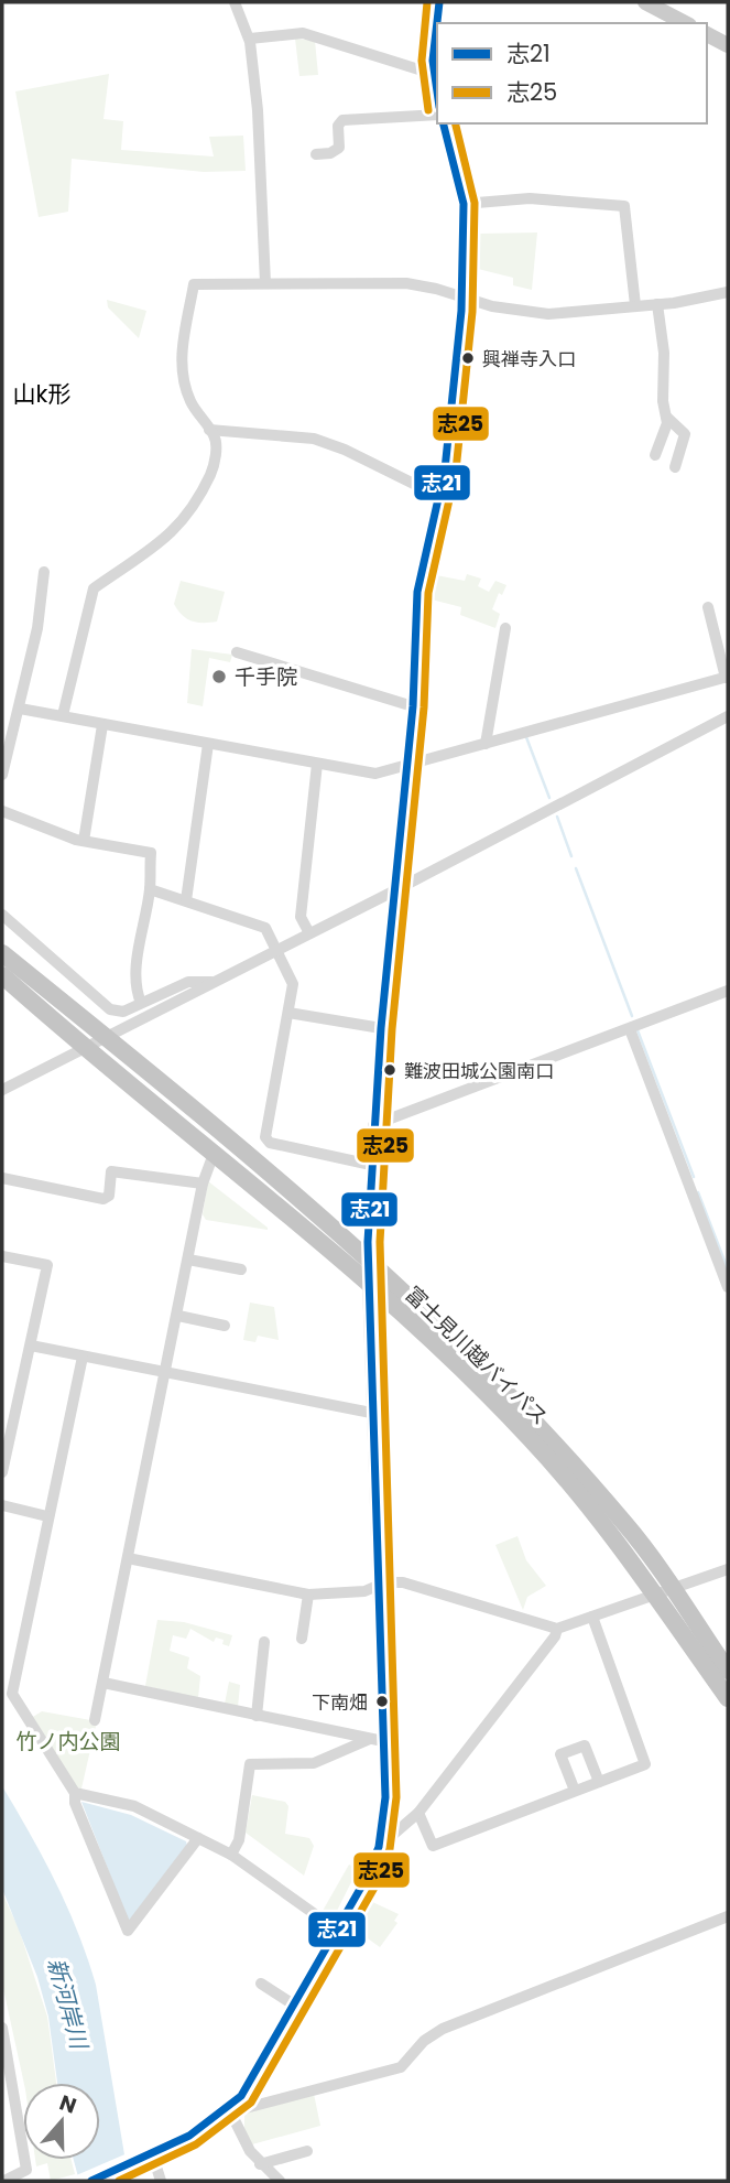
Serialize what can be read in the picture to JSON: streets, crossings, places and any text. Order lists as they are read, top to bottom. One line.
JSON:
{"streets":{"highway":["富士見川越バイパス"]},"districts":["山k形"],"water":["新河岸川"],"parks":["竹ノ内公園"],"places":["興禅寺入口","千手院","難波田城公園南口","下南畑"],"lines":["transit line 志21","transit line 志25"],"legend":["志21","志25"],"north":"top"}
